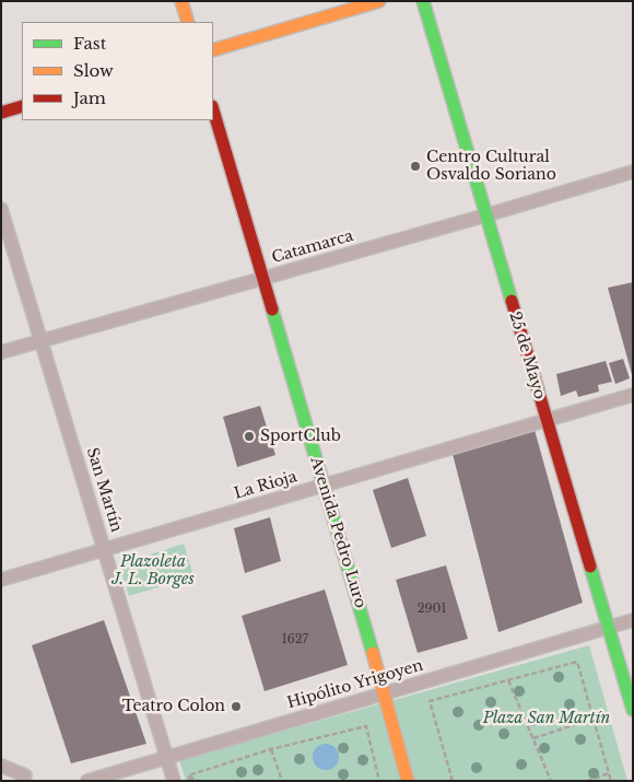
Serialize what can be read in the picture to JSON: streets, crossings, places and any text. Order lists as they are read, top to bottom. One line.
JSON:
{"streets":{"main road":["25 de Mayo","Avenida Pedro Luro"],"street":["Catamarca","La Rioja","San Martín","Hipólito Yrigoyen"]},"crossings":[["Catamarca","25 de Mayo"],["Catamarca","San Martín"],["Catamarca","Avenida Pedro Luro"],["25 de Mayo","La Rioja"],["25 de Mayo","Hipólito Yrigoyen"],["La Rioja","San Martín"],["La Rioja","Avenida Pedro Luro"],["San Martín","Hipólito Yrigoyen"],["Avenida Pedro Luro","Hipólito Yrigoyen"]],"parks":["Plazoleta J. L. Borges","Plaza San Martín"],"places":["Centro Cultural Osvaldo Soriano","SportClub","Teatro Colon"],"house_numbers":["2901","1627"],"legend":["Fast","Slow","Jam"]}
